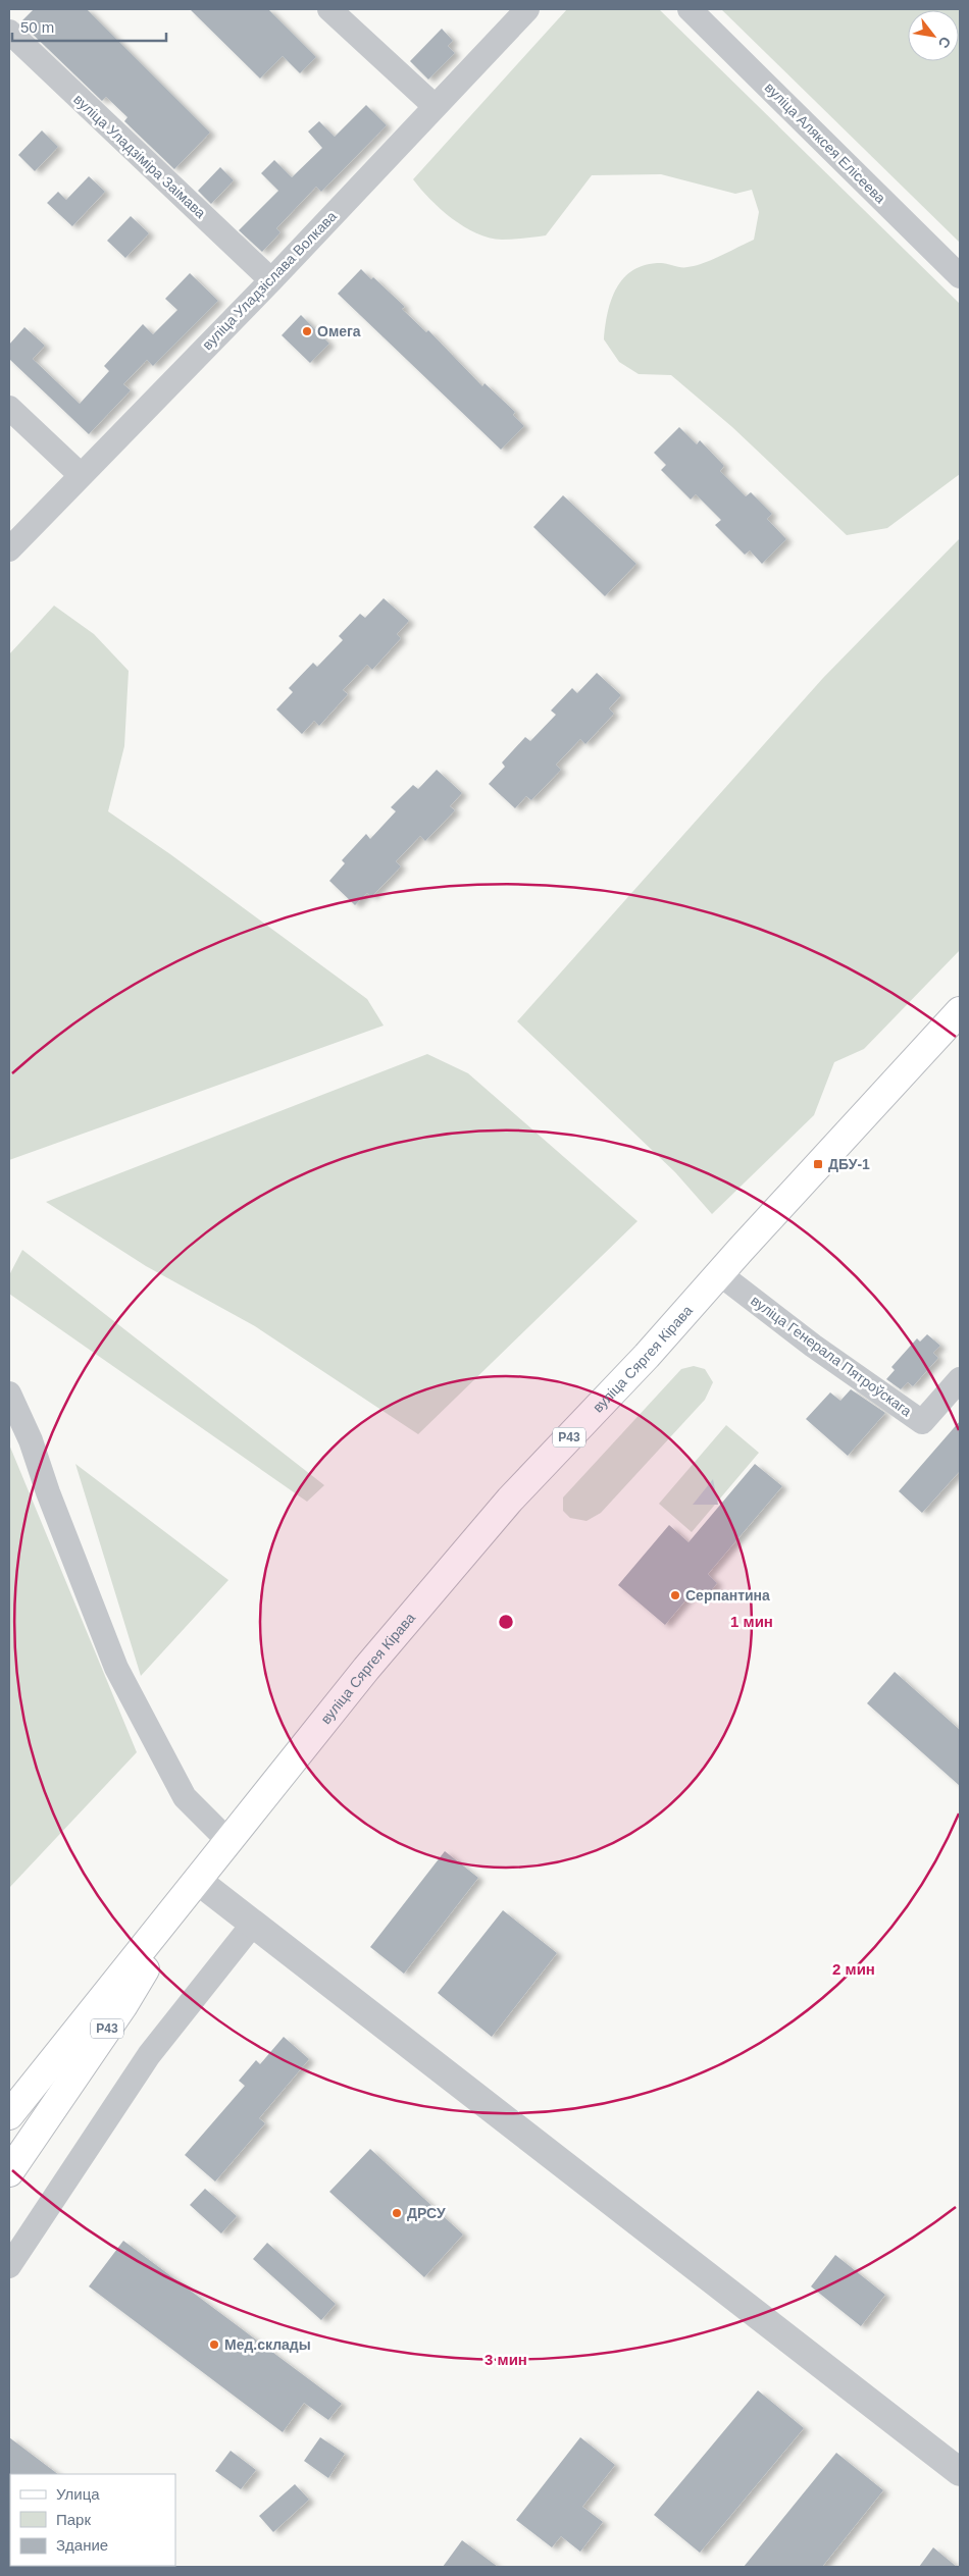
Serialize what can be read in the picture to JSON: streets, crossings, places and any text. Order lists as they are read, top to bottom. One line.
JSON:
{"streets":{"main road":["вуліца Сяргея Кірава","Р43"],"street":["вуліца Аляксея Елісеева","вуліца Уладзіміра Заімава","вуліца Уладзіслава Волкава","вуліца Генерала Пятроўскага"]},"crossings":[["вуліца Уладзіміра Заімава","вуліца Уладзіслава Волкава"],["вуліца Генерала Пятроўскага","вуліца Сяргея Кірава"]],"places":{"other":["Омега","Серпантина","ДРСУ","Мед.склады"],"transit":["ДБУ-1"]},"legend":["Улица","Парк","Здание"],"scale_bar":"50 m","north":"bottom right","rings":["1 мин","2 мин","3 мин"]}
